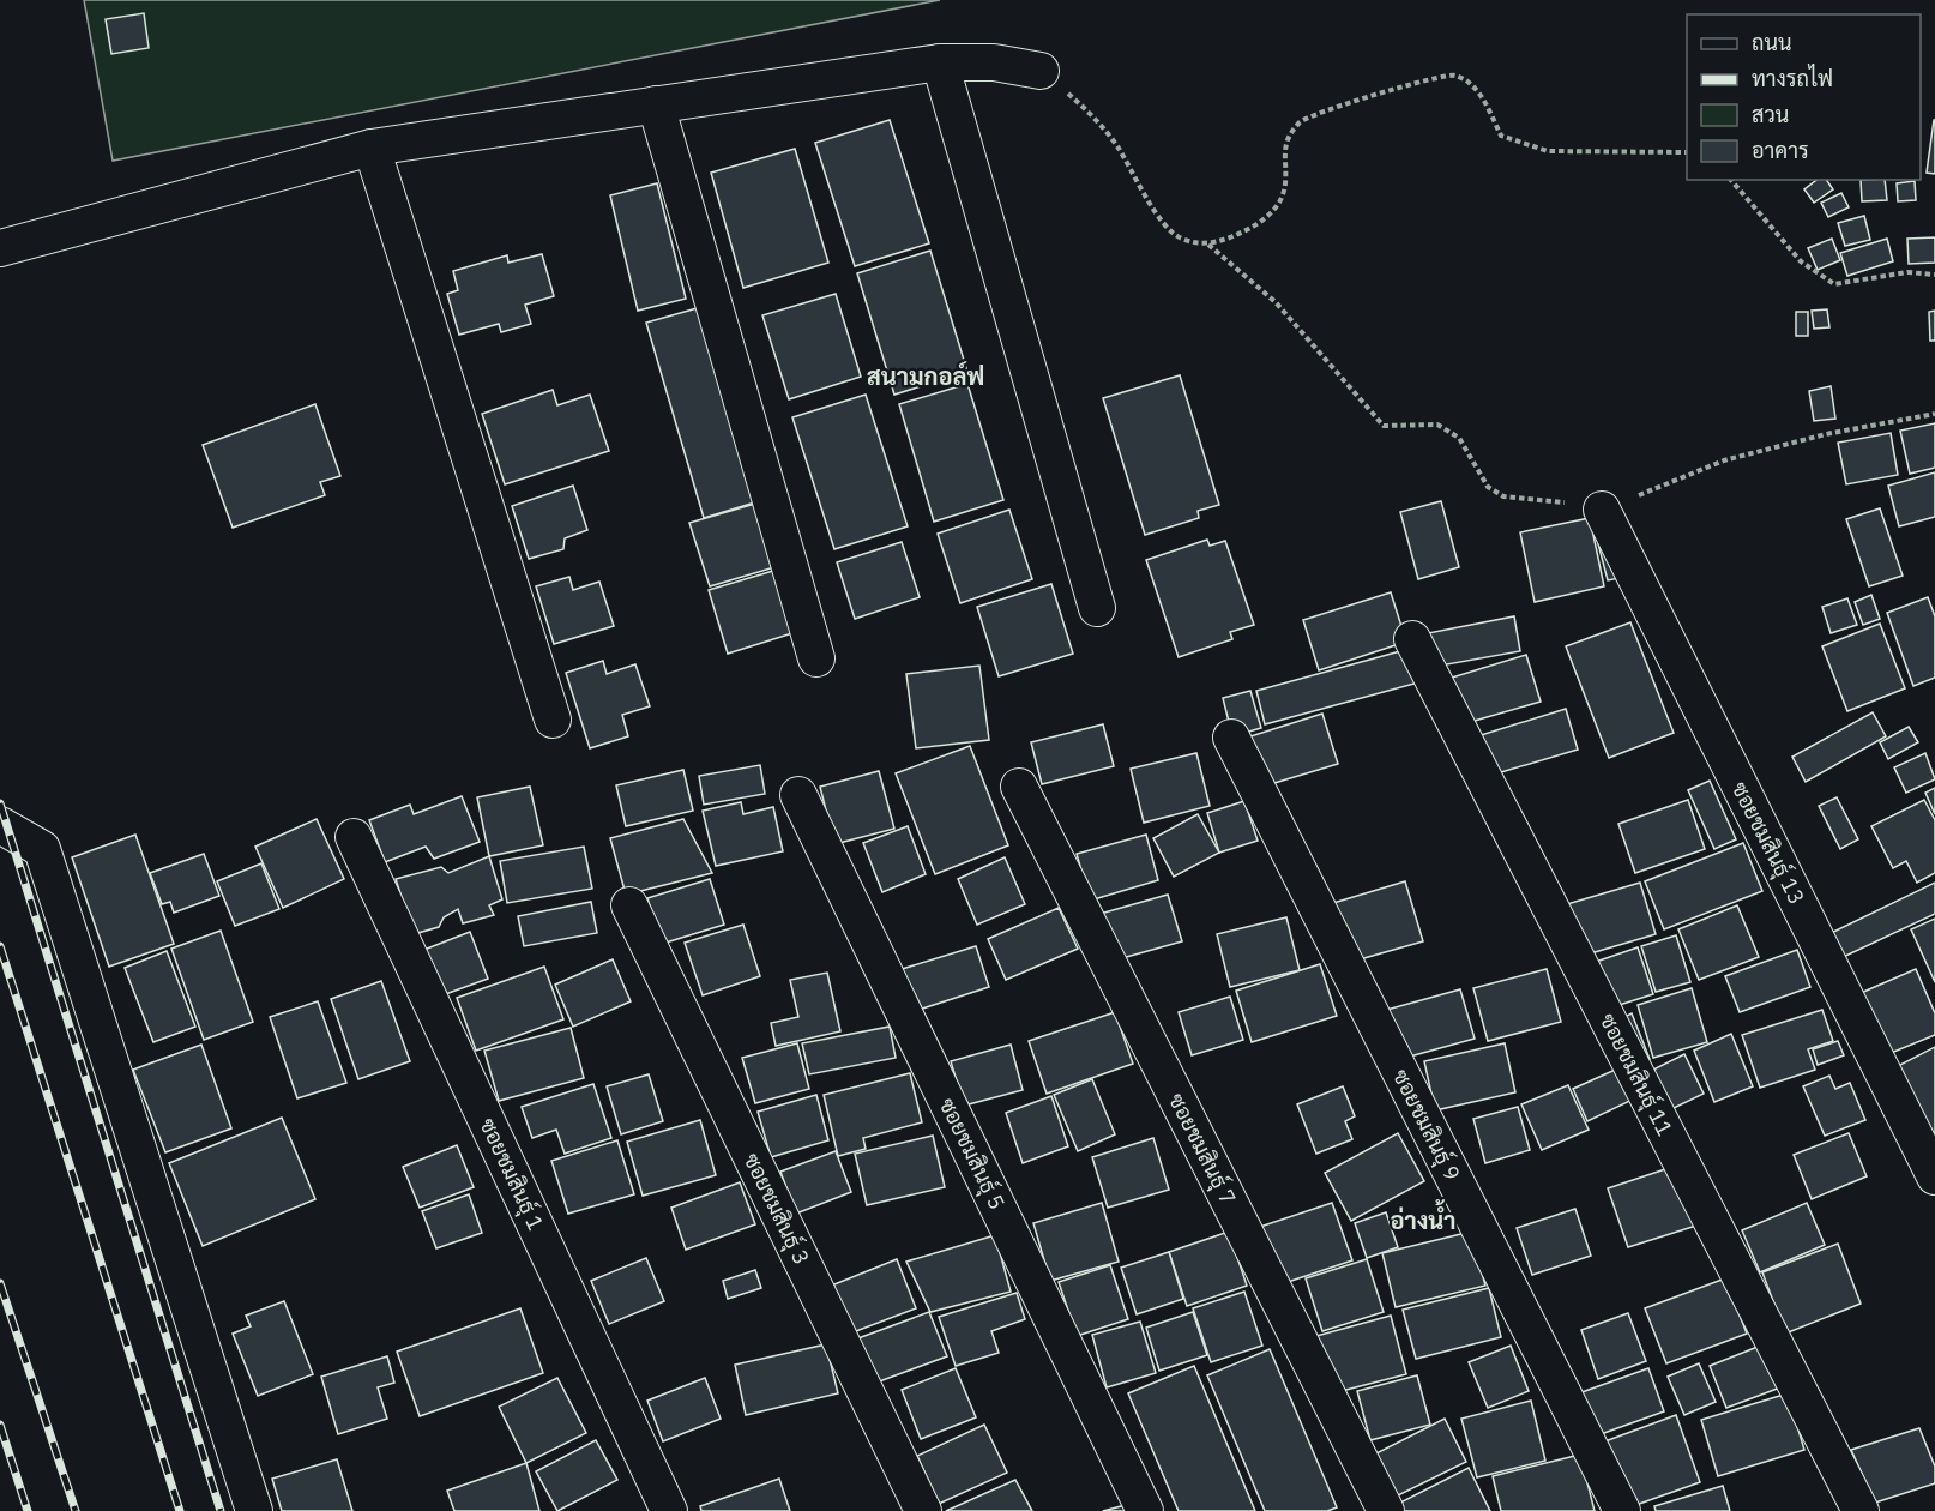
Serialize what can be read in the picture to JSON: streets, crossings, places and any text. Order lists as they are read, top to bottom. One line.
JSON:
{"streets":{"street":["ซอยชมสินธุ์ 13","ซอยชมสินธุ์ 11","ซอยชมสินธุ์ 9","ซอยชมสินธุ์ 7","ซอยชมสินธุ์ 5","ซอยชมสินธุ์ 1","ซอยชมสินธุ์ 3"]},"districts":["สนามกอล์ฟ","อ่างน้ำ"],"legend":["ถนน","ทางรถไฟ","สวน","อาคาร"]}
